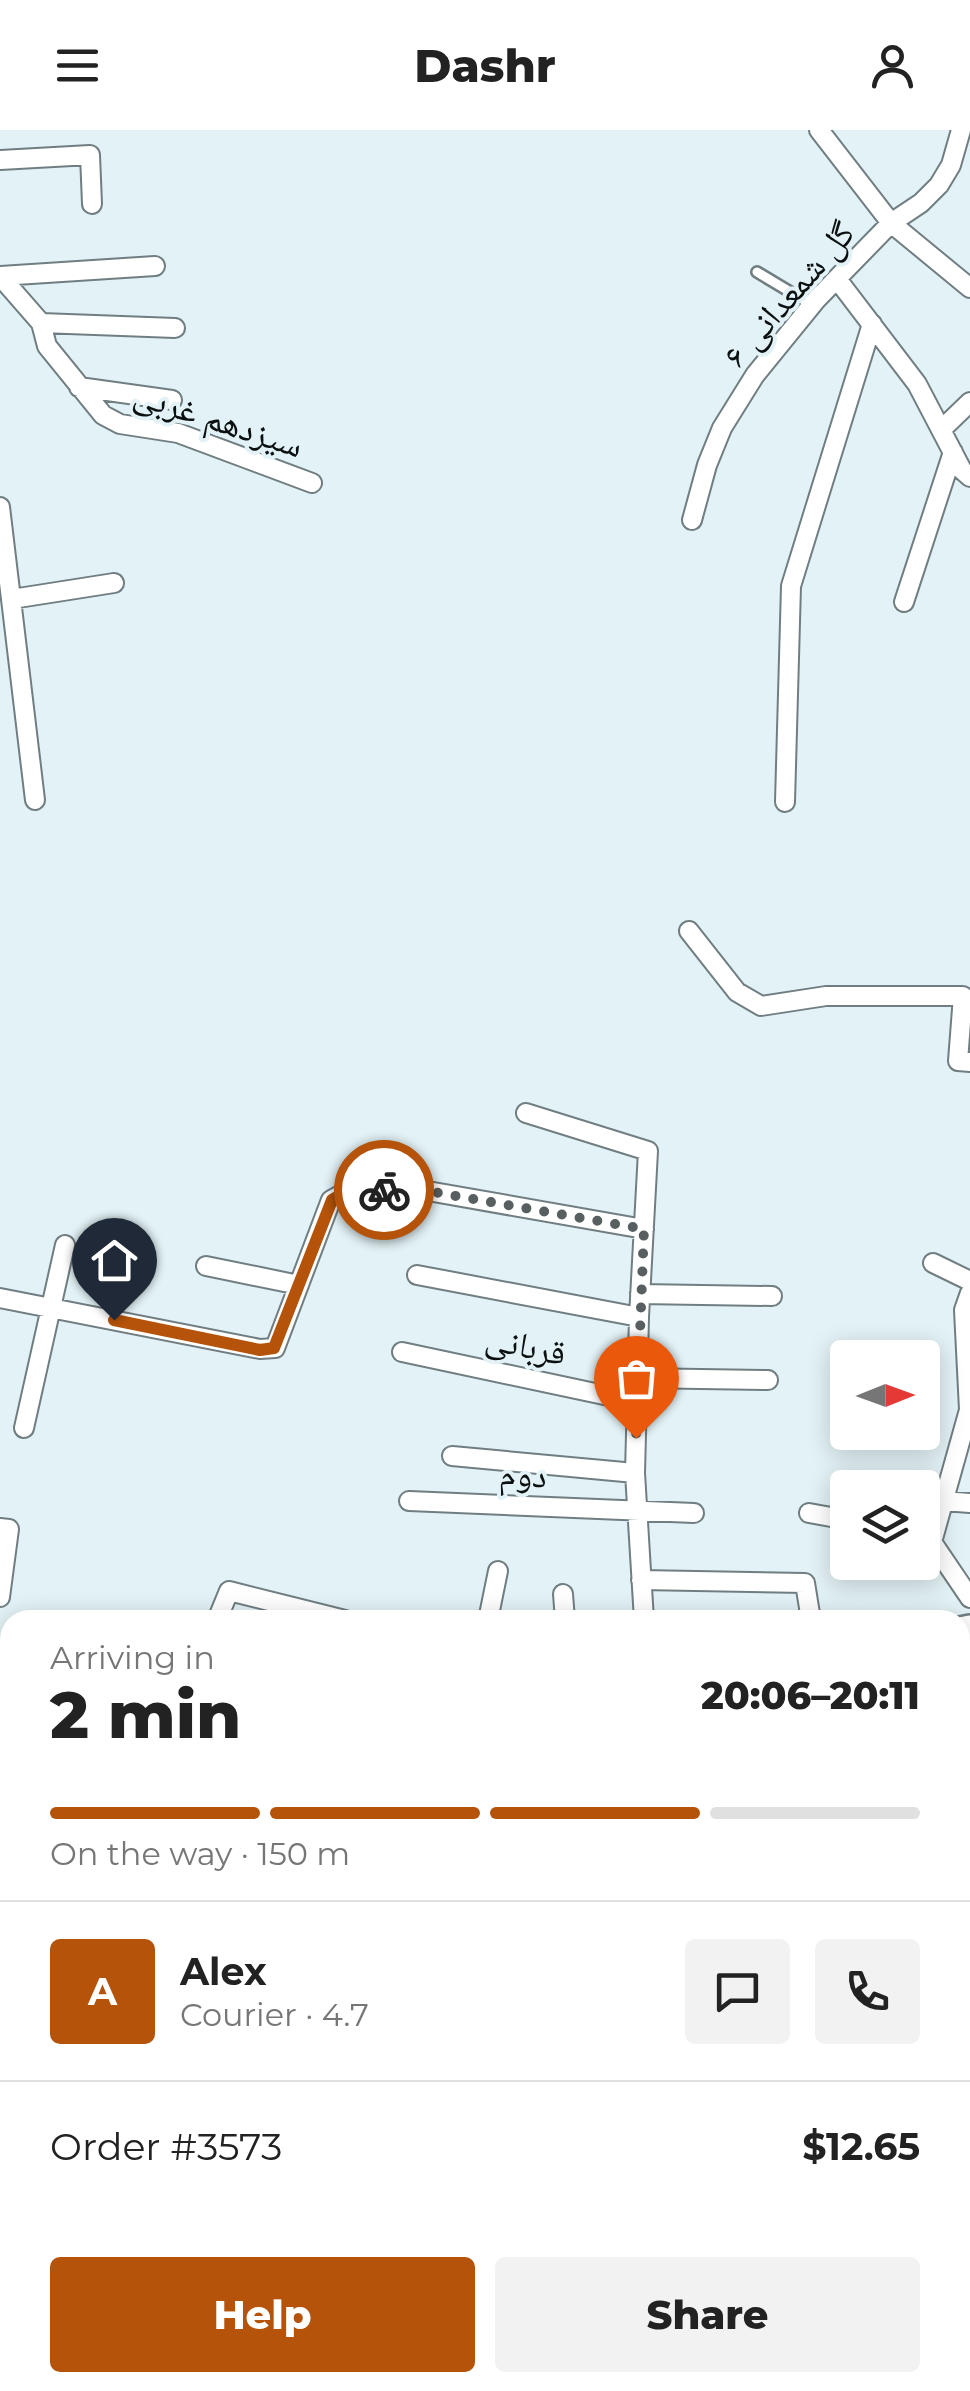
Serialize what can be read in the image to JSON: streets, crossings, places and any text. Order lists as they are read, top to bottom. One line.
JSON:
{"streets":{"street":["گل شمعدانی ۶","سیزدهم غربی","قربانی","دوم"]},"north":"right","page":{"header":"Dashr","heading":["2 min","Arriving in","20:06–20:11"],"panel":["Alex","Courier · 4.7","Order #3573","$12.65"],"bar":"On the way · 150 m","round":"A","buttons":["Help","Share"]}}
